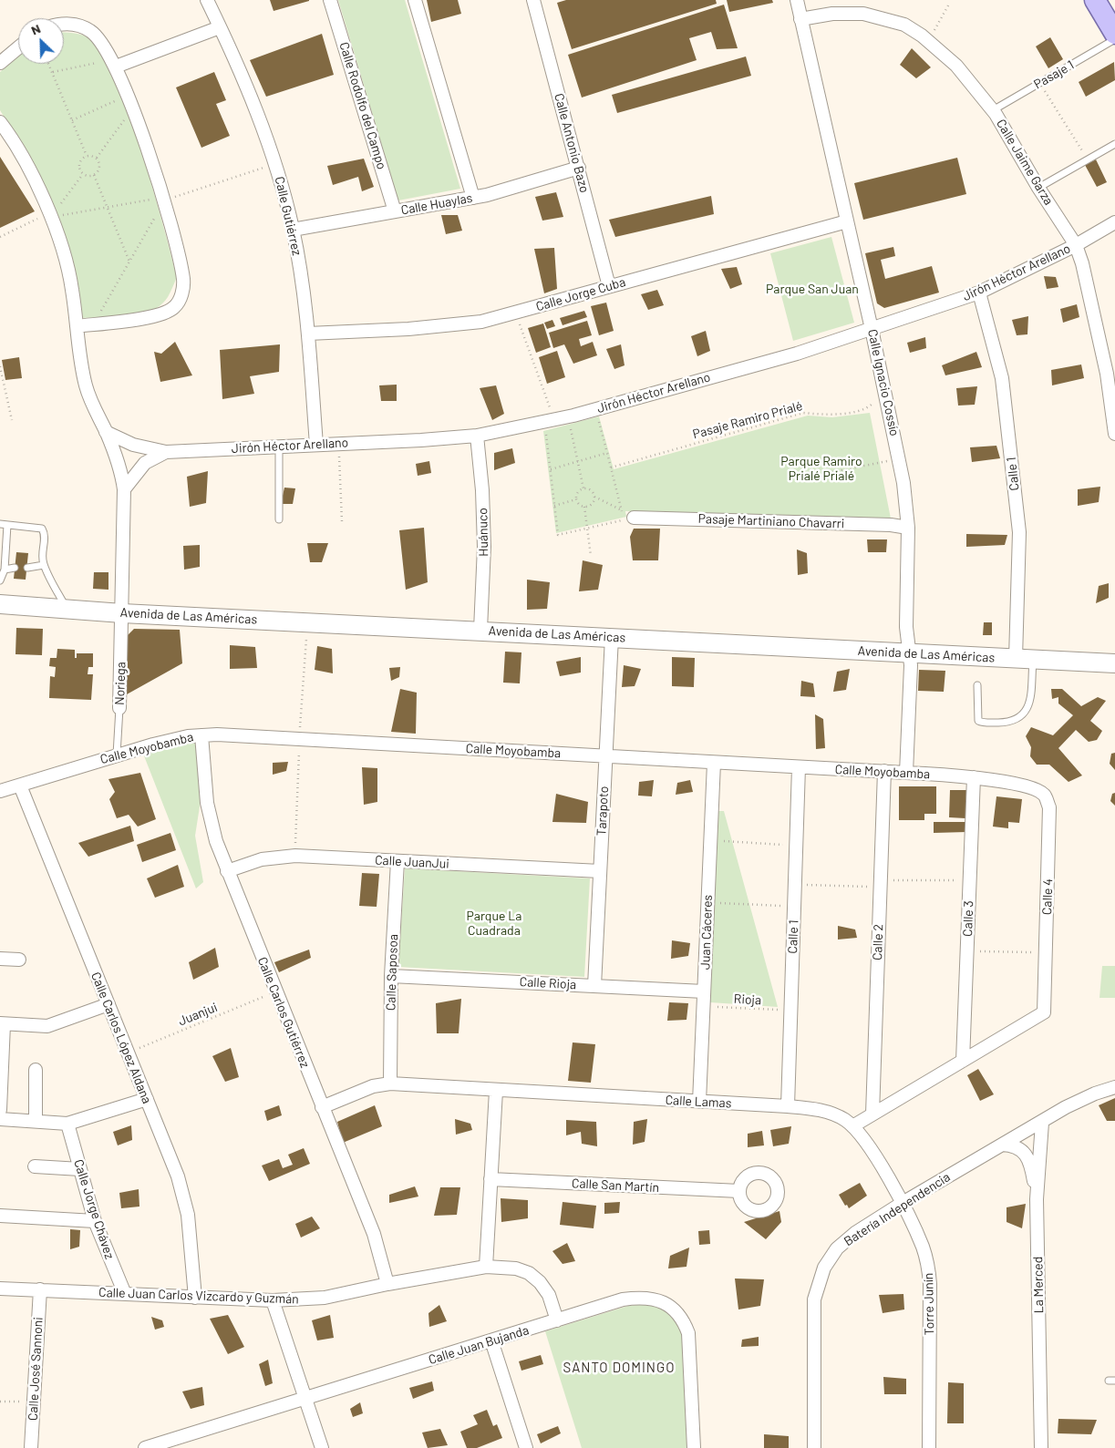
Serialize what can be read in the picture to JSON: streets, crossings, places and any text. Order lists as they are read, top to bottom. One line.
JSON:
{"streets":{"street":["Calle Rodolfo del Campo","Calle Antonio Bazo","Calle Jaime Garza","Calle Huaylas","Calle Gutiérrez","Jirón Héctor Arellano","Calle Jorge Cuba","Calle Ignacio Cossío","Calle 1","Pasaje Martiniano Chavarri","Huánuco","Avenida de Las Américas","Noriega","Calle Moyobamba","Tarapoto","Calle JuanJui","Calle 4","Calle 3","Juan Cáceres","Calle 2","Calle Saposoa","Calle Rioja","Calle Carlos Gutiérrez","Calle Carlos López Aldana","Calle Lamas","Calle San Martín","Calle Jorge Chávez","Batería Independencia","La Merced","Calle Juan Carlos Vizcardo y Guzmán","Torre Junín","Calle Juan Bujanda","Calle José Sannoni"],"lane":["Pasaje 1"],"path":["Pasaje Ramiro Prialé","Rioja","Juanjui"]},"crossings":[["Pasaje 1","Calle Jaime Garza"],["Calle Rodolfo del Campo","Calle Huaylas"],["Calle Antonio Bazo","Calle Huaylas"],["Calle Antonio Bazo","Calle Jorge Cuba"],["Calle Jaime Garza","Jirón Héctor Arellano"],["Calle Jaime Garza","Calle Ignacio Cossío"],["Calle Huaylas","Calle Gutiérrez"],["Calle Gutiérrez","Jirón Héctor Arellano"],["Calle Gutiérrez","Calle Jorge Cuba"],["Jirón Héctor Arellano","Calle Ignacio Cossío"],["Jirón Héctor Arellano","Calle 1"],["Jirón Héctor Arellano","Huánuco"],["Jirón Héctor Arellano","Noriega"],["Calle Jorge Cuba","Calle Ignacio Cossío"],["Calle Ignacio Cossío","Pasaje Ramiro Prialé"],["Calle Ignacio Cossío","Pasaje Martiniano Chavarri"],["Calle Ignacio Cossío","Avenida de Las Américas"],["Calle Ignacio Cossío","Calle Moyobamba"],["Calle 1","Avenida de Las Américas"],["Calle 1","Calle Moyobamba"],["Calle 1","Rioja"],["Calle 1","Calle Lamas"],["Huánuco","Avenida de Las Américas"],["Avenida de Las Américas","Noriega"],["Avenida de Las Américas","Tarapoto"],["Noriega","Calle Moyobamba"],["Calle Moyobamba","Tarapoto"],["Calle Moyobamba","Calle 4"],["Calle Moyobamba","Calle 3"],["Calle Moyobamba","Juan Cáceres"],["Calle Moyobamba","Calle 2"],["Calle Moyobamba","Calle Carlos Gutiérrez"],["Calle Moyobamba","Calle Carlos López Aldana"],["Tarapoto","Calle JuanJui"],["Tarapoto","Calle Rioja"],["Calle JuanJui","Calle Saposoa"],["Calle JuanJui","Calle Carlos Gutiérrez"],["Calle 4","Calle 3"],["Juan Cáceres","Calle Rioja"],["Juan Cáceres","Rioja"],["Juan Cáceres","Calle Lamas"],["Calle Saposoa","Calle Rioja"],["Calle Saposoa","Calle Lamas"],["Calle Carlos Gutiérrez","Juanjui"],["Calle Carlos Gutiérrez","Calle Lamas"],["Calle Carlos Gutiérrez","Calle Juan Carlos Vizcardo y Guzmán"],["Juanjui","Calle Carlos López Aldana"],["Calle Carlos López Aldana","Calle Juan Carlos Vizcardo y Guzmán"],["Calle Lamas","Torre Junín"],["Calle Jorge Chávez","Calle Juan Carlos Vizcardo y Guzmán"],["Batería Independencia","La Merced"],["Batería Independencia","Torre Junín"],["Calle Juan Carlos Vizcardo y Guzmán","Calle Juan Bujanda"],["Calle Juan Carlos Vizcardo y Guzmán","Calle José Sannoni"]],"districts":["SANTO DOMINGO"],"parks":["Parque San Juan","Parque Ramiro Prialé Prialé","Parque La Cuadrada"],"north":"top left"}
